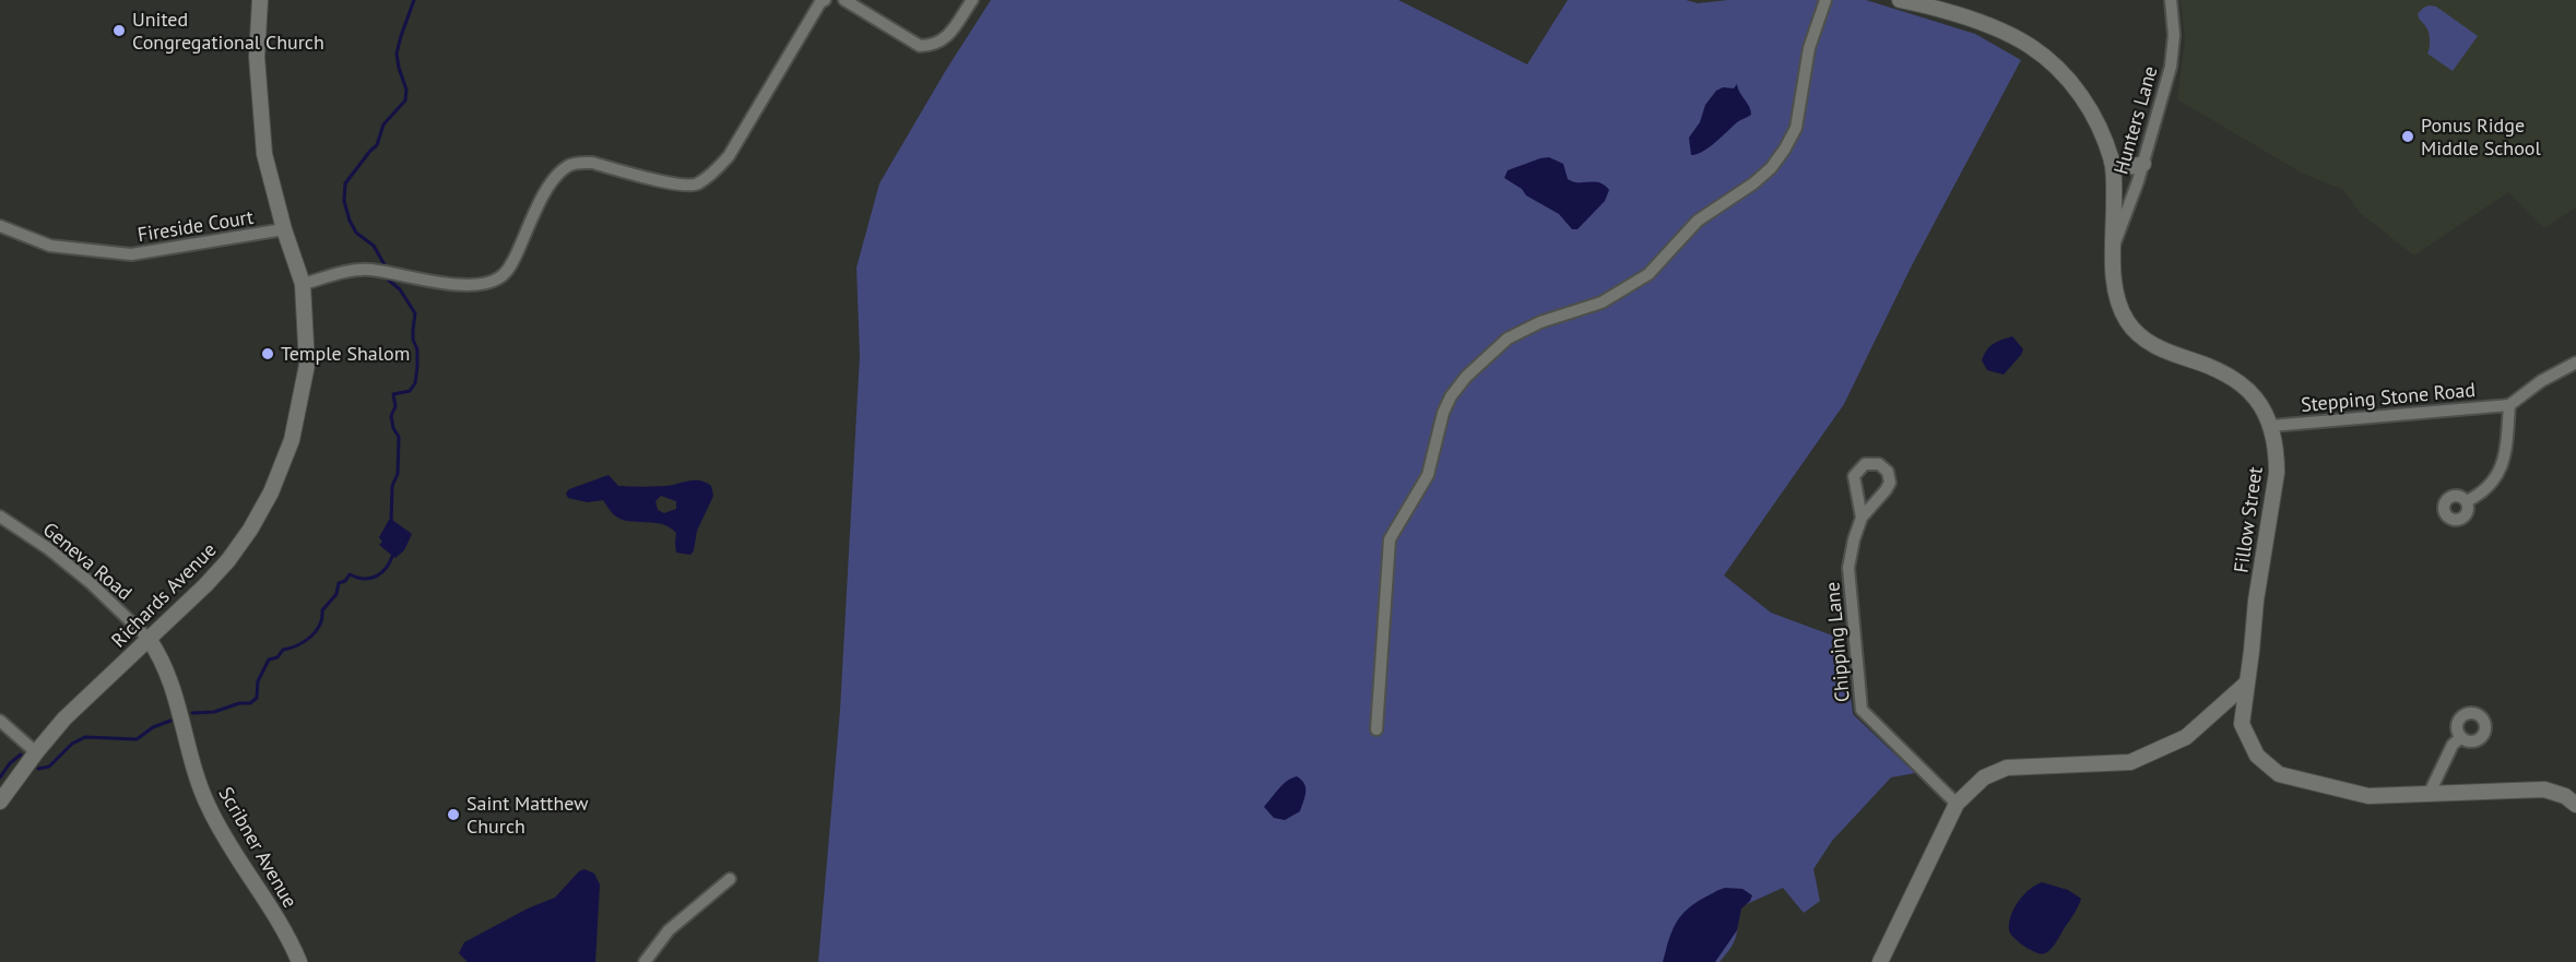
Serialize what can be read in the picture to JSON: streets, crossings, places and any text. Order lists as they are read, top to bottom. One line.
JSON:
{"streets":{"street":["Hunters Lane","Fireside Court","Stepping Stone Road","Fillow Street","Geneva Road","Richards Avenue","Chipping Lane","Scribner Avenue"]},"crossings":[["Hunters Lane","Fillow Street"],["Fireside Court","Richards Avenue"],["Stepping Stone Road","Fillow Street"],["Geneva Road","Richards Avenue"],["Geneva Road","Scribner Avenue"],["Richards Avenue","Scribner Avenue"]],"places":["United Congregational Church","Ponus Ridge Middle School","Temple Shalom","Saint Matthew Church"]}
